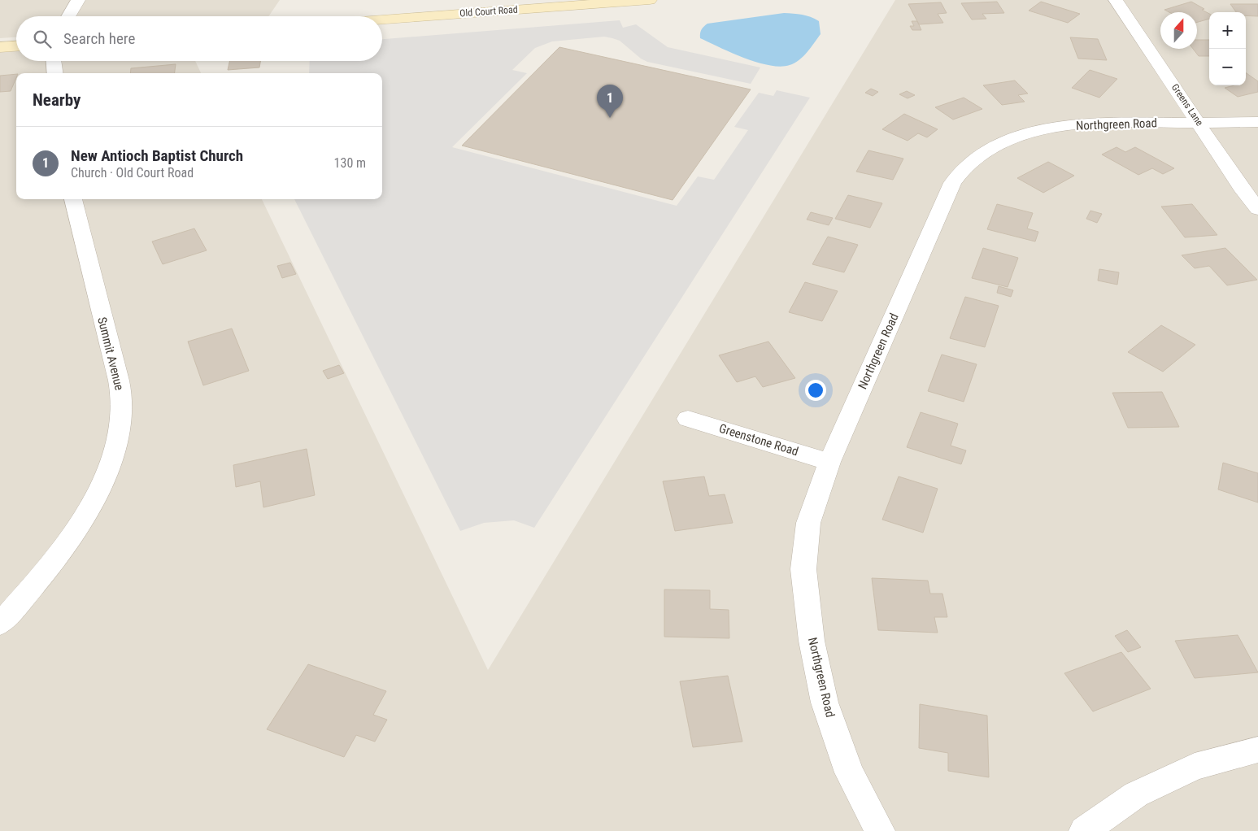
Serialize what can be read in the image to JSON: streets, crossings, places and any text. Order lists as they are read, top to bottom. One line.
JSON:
{"streets":{"main road":["Old Court Road"],"street":["Greens Lane","Northgreen Road","Summit Avenue","Greenstone Road"]},"crossings":[["Greens Lane","Northgreen Road"],["Northgreen Road","Greenstone Road"]],"north":"top","page":{"map_buttons":["+","−"],"search":"Search here","heading":"Nearby","pins":"1","list":[{"mark":"1","name":"New Antioch Baptist Church","note":"Church · Old Court Road","value":"130 m"}]}}
